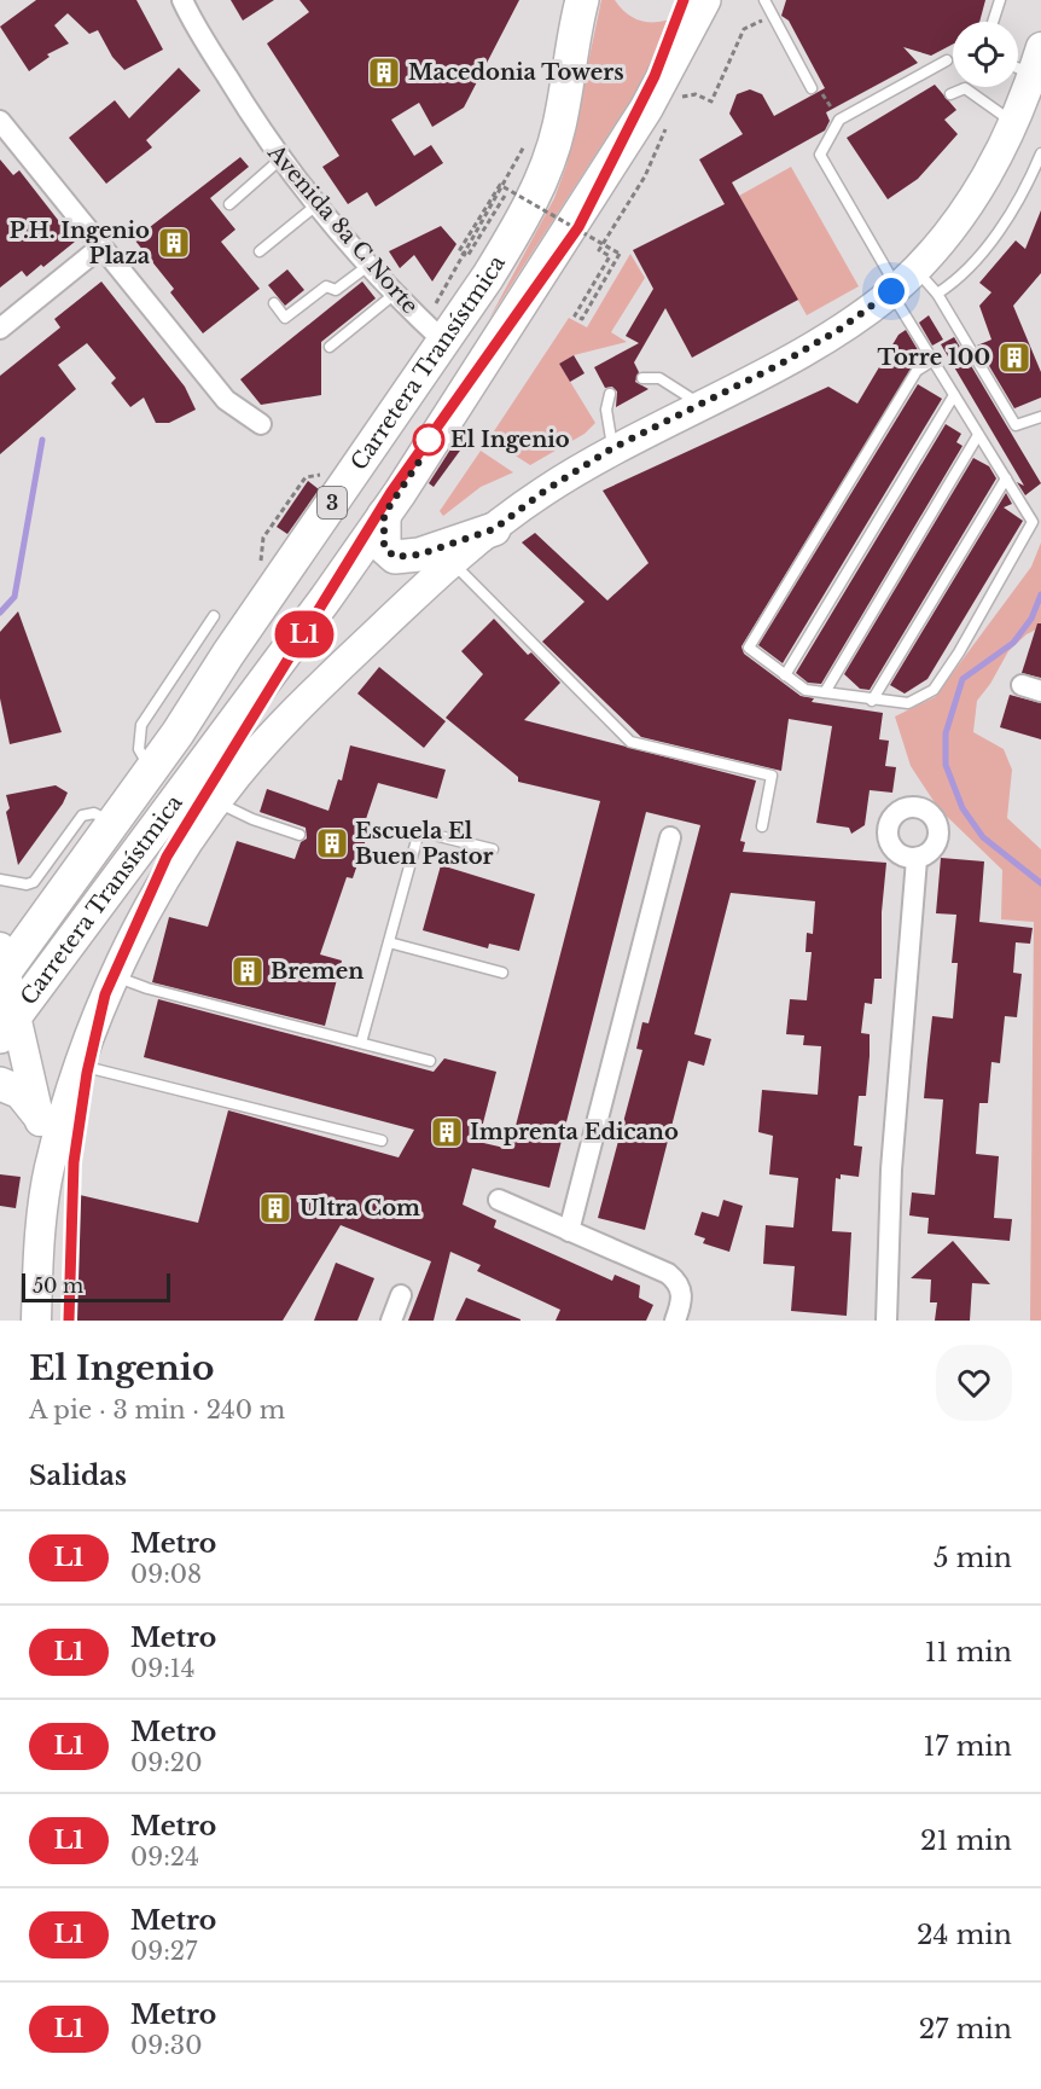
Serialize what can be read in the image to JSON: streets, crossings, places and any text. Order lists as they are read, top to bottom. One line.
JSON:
{"streets":{"main road":["Carretera Transístmica","3"],"street":["Avenida 8a C Norte"]},"crossings":[["Avenida 8a C Norte","Carretera Transístmica"]],"places":{"building":["Macedonia Towers","P.H. Ingenio Plaza","Torre 100","Escuela El Buen Pastor","Bremen","Imprenta Edicano","Ultra Com"],"other":["El Ingenio"]},"lines":["metro line L1"],"scale_bar":"50 m","page":{"on_map":"L1","scale":"50 m","heading":[["El Ingenio","A pie · 3 min · 240 m"],"Salidas"],"list":[{"mark":"L1","name":"Metro","note":"09:08","value":"5 min"},{"mark":"L1","name":"Metro","note":"09:14","value":"11 min"},{"mark":"L1","name":"Metro","note":"09:20","value":"17 min"},{"mark":"L1","name":"Metro","note":"09:24","value":"21 min"},{"mark":"L1","name":"Metro","note":"09:27","value":"24 min"},{"mark":"L1","name":"Metro","note":"09:30","value":"27 min"}]}}
